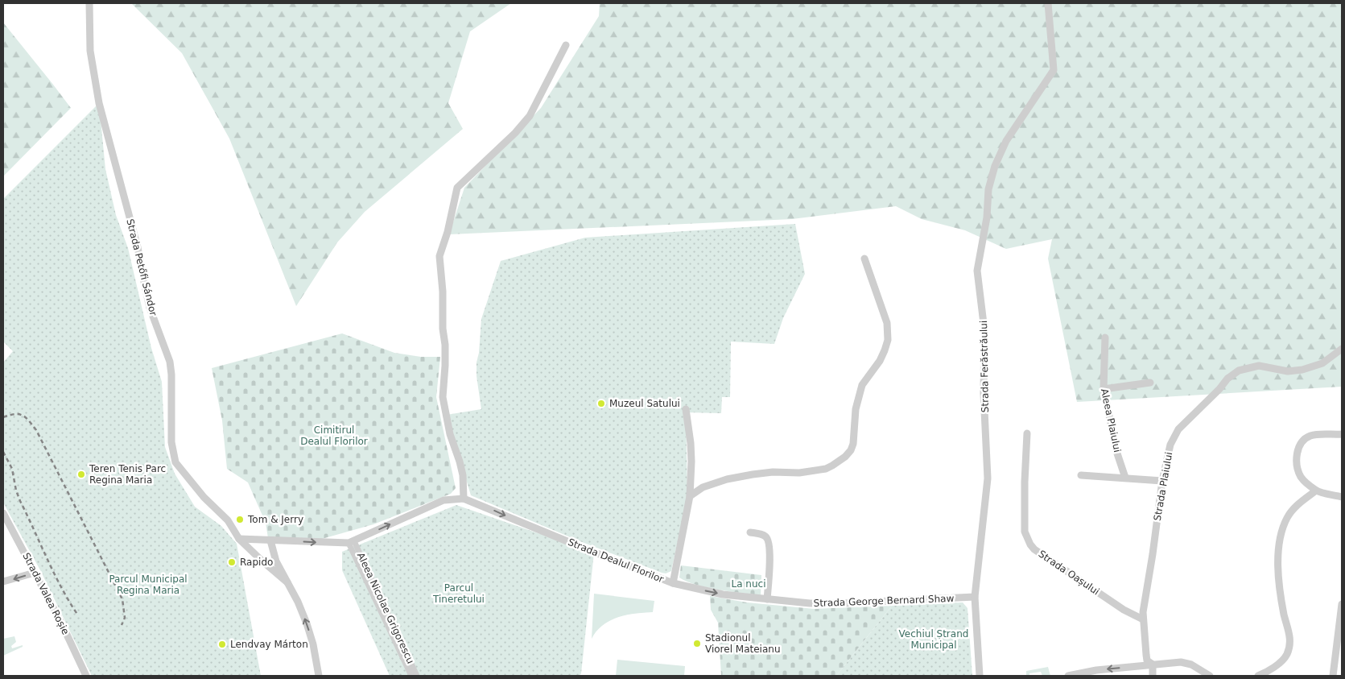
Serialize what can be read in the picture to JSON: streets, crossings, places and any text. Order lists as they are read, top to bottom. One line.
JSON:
{"streets":{"street":["Strada Petőfi Sándor","Strada Ferăstrăului","Aleea Plaiului","Strada Plaiului","Strada Dealul Florilor","Strada Oașului","Strada Valea Roșie","Strada George Bernard Shaw","Aleea Nicolae Grigorescu"]},"crossings":[["Strada Petőfi Sándor","Strada Dealul Florilor"],["Strada Ferăstrăului","Strada George Bernard Shaw"],["Strada Plaiului","Strada Oașului"],["Strada Dealul Florilor","Strada George Bernard Shaw"],["Strada Dealul Florilor","Aleea Nicolae Grigorescu"]],"one_way":["Strada Dealul Florilor"],"parks":["Cimitirul Dealul Florilor","Parcul Municipal Regina Maria","La nuci","Parcul Tineretului","Vechiul Ștrand Municipal"],"places":["Muzeul Satului","Teren Tenis Parc Regina Maria","Tom & Jerry","Rapido","Stadionul Viorel Mateianu","Lendvay Márton"]}
